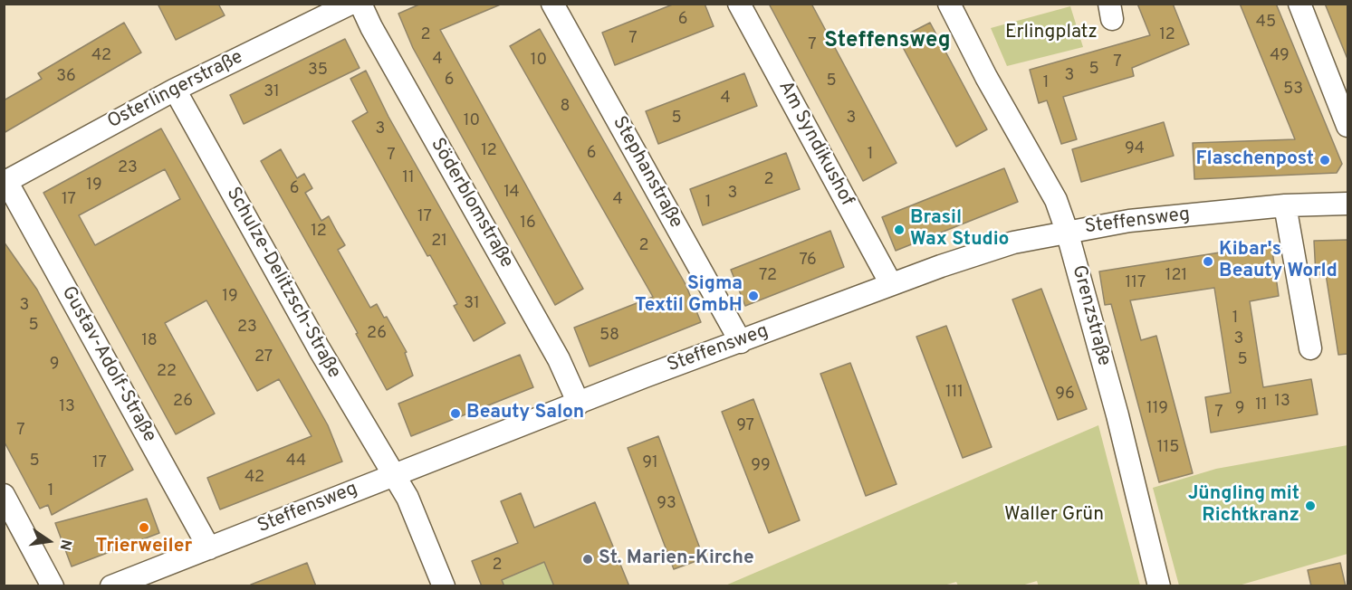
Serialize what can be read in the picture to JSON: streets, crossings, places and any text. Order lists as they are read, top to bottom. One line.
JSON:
{"streets":{"street":["Osterlingerstraße","Am Syndikushof","Stephanstraße","Söderblomstraße","Steffensweg","Schulze-Delitzsch-Straße","Grenzstraße","Gustav-Adolf-Straße"]},"crossings":[["Osterlingerstraße","Schulze-Delitzsch-Straße"],["Osterlingerstraße","Gustav-Adolf-Straße"],["Am Syndikushof","Steffensweg"],["Stephanstraße","Steffensweg"],["Söderblomstraße","Steffensweg"],["Steffensweg","Schulze-Delitzsch-Straße"],["Steffensweg","Grenzstraße"],["Steffensweg","Gustav-Adolf-Straße"]],"districts":["Steffensweg"],"parks":["Erlingplatz","Waller Grün"],"places":["Flaschenpost","Brasil Wax Studio","Kibar's Beauty World","Sigma Textil GmbH","Beauty Salon","Jüngling mit Richtkranz","Trierweiler","St. Marien-Kirche"],"house_numbers":["6","45","2","12","7","7","42","49","4","10","7","5","35","3","36","6","5","1","53","31","4","8","5","3","10","3","94","12","6","1","7","23","11","2","19","6","14","3","17","4","1","17","16","12","21","2","76","72","121","117","19","31","3","1","5","23","26","58","3","18","27","5","9","22","111","96","26","13","11","13","119","9","7","97","7","115","5","44","17","91","99","42","1","93","2"],"north":"right"}
